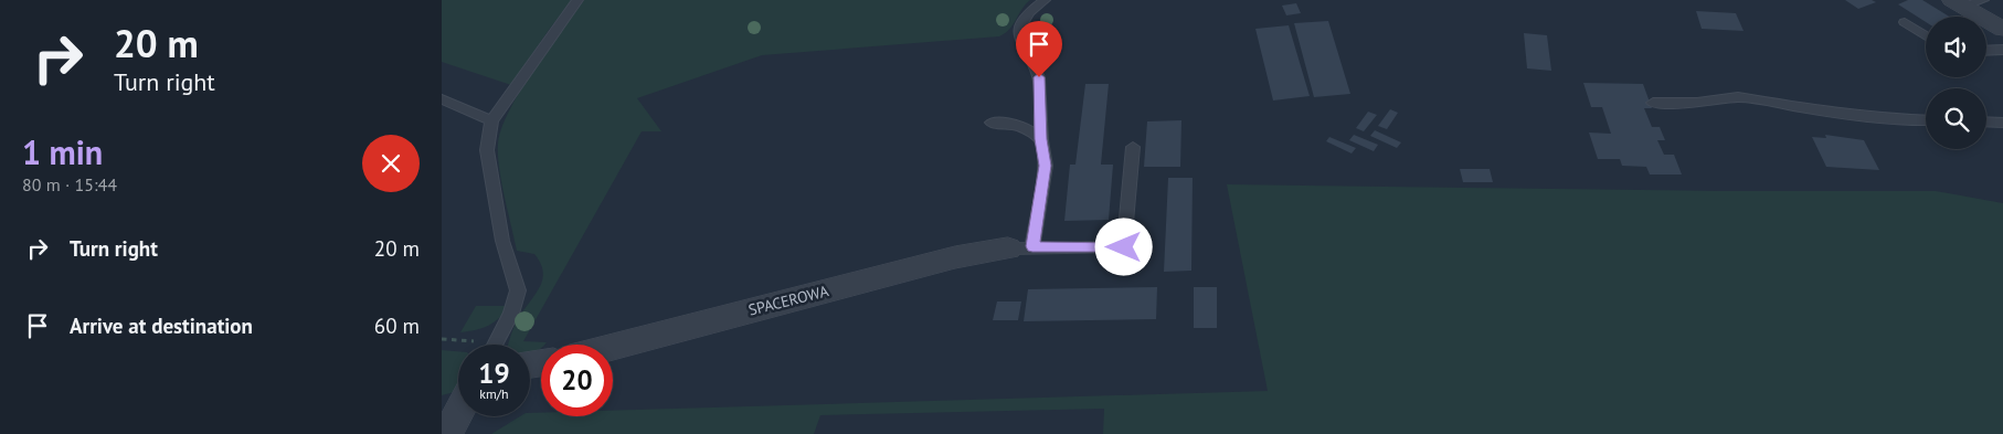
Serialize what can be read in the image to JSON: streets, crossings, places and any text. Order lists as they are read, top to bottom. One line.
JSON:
{"streets":{"street":["SPACEROWA"]},"page":{"turn":["20 m","Turn right"],"heading":["1 min","80 m · 15:44"],"list":[{"name":"Turn right","value":"20 m"},{"name":"Arrive at destination","value":"60 m"}],"speed":"19 km/h","limit":"20"}}
